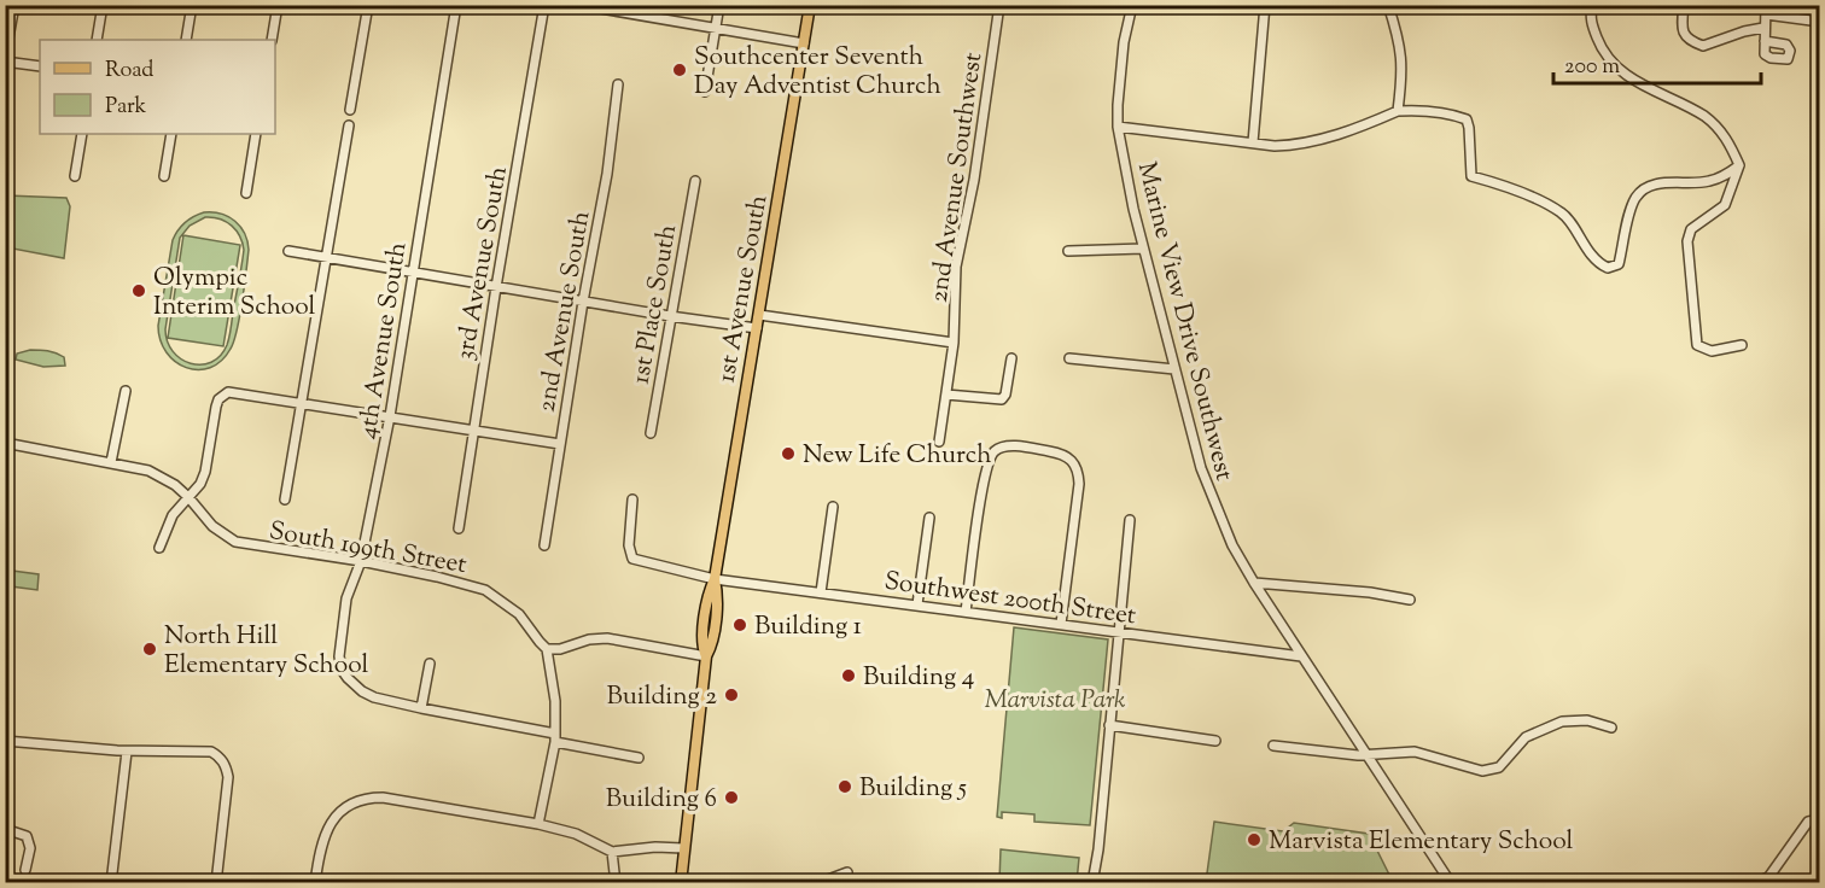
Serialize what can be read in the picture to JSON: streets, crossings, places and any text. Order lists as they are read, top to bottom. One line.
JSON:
{"streets":{"main road":["1st Avenue South"],"street":["2nd Avenue Southwest","3rd Avenue South","1st Place South","2nd Avenue South","Marine View Drive Southwest","4th Avenue South","South 199th Street","Southwest 200th Street"]},"crossings":[["1st Avenue South","Southwest 200th Street"],["Marine View Drive Southwest","Southwest 200th Street"],["4th Avenue South","South 199th Street"]],"parks":["Marvista Park"],"places":["Southcenter Seventh Day Adventist Church","Olympic Interim School","New Life Church","Building 1","North Hill Elementary School","Building 4","Building 2","Building 5","Building 6","Marvista Elementary School"],"legend":["Road","Park"],"scale_bar":"200 m"}
